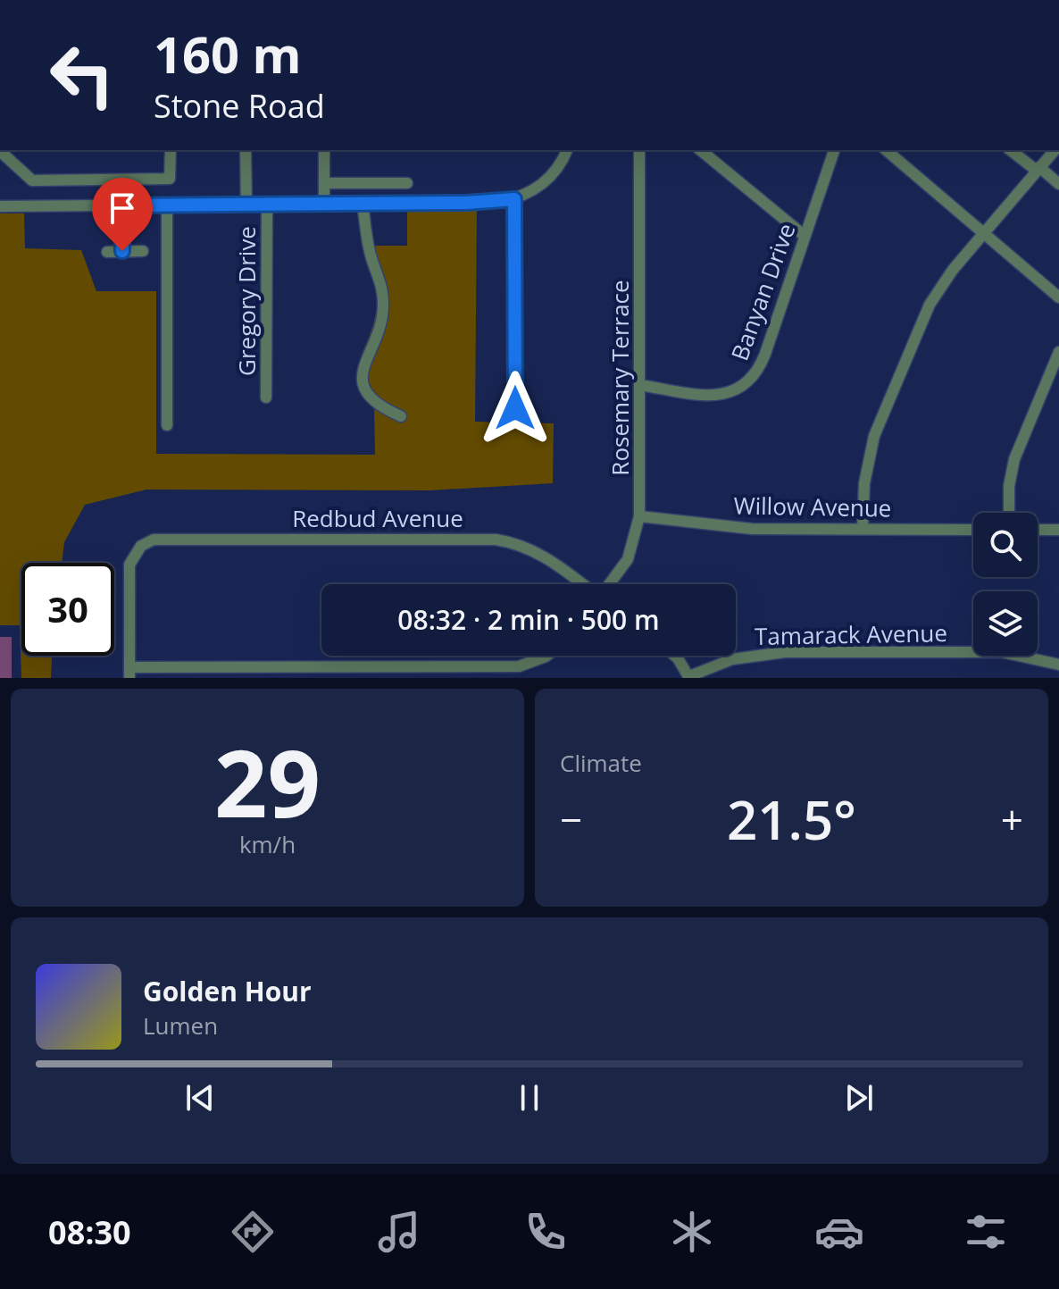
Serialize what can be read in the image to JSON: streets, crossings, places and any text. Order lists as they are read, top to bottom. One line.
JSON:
{"streets":{"street":["Banyan Drive","Gregory Drive","Rosemary Terrace","Willow Avenue","Redbud Avenue","Tamarack Avenue"]},"crossings":[["Banyan Drive","Rosemary Terrace"],["Rosemary Terrace","Willow Avenue"]],"page":{"turn":["160 m","Stone Road"],"limit":"30","trip":"08:32 · 2 min · 500 m","tile":[["29","km/h"],"Climate"],"heat":["−","21.5°","+"],"song":["Golden Hour","Lumen"],"tabs":"08:30"}}
